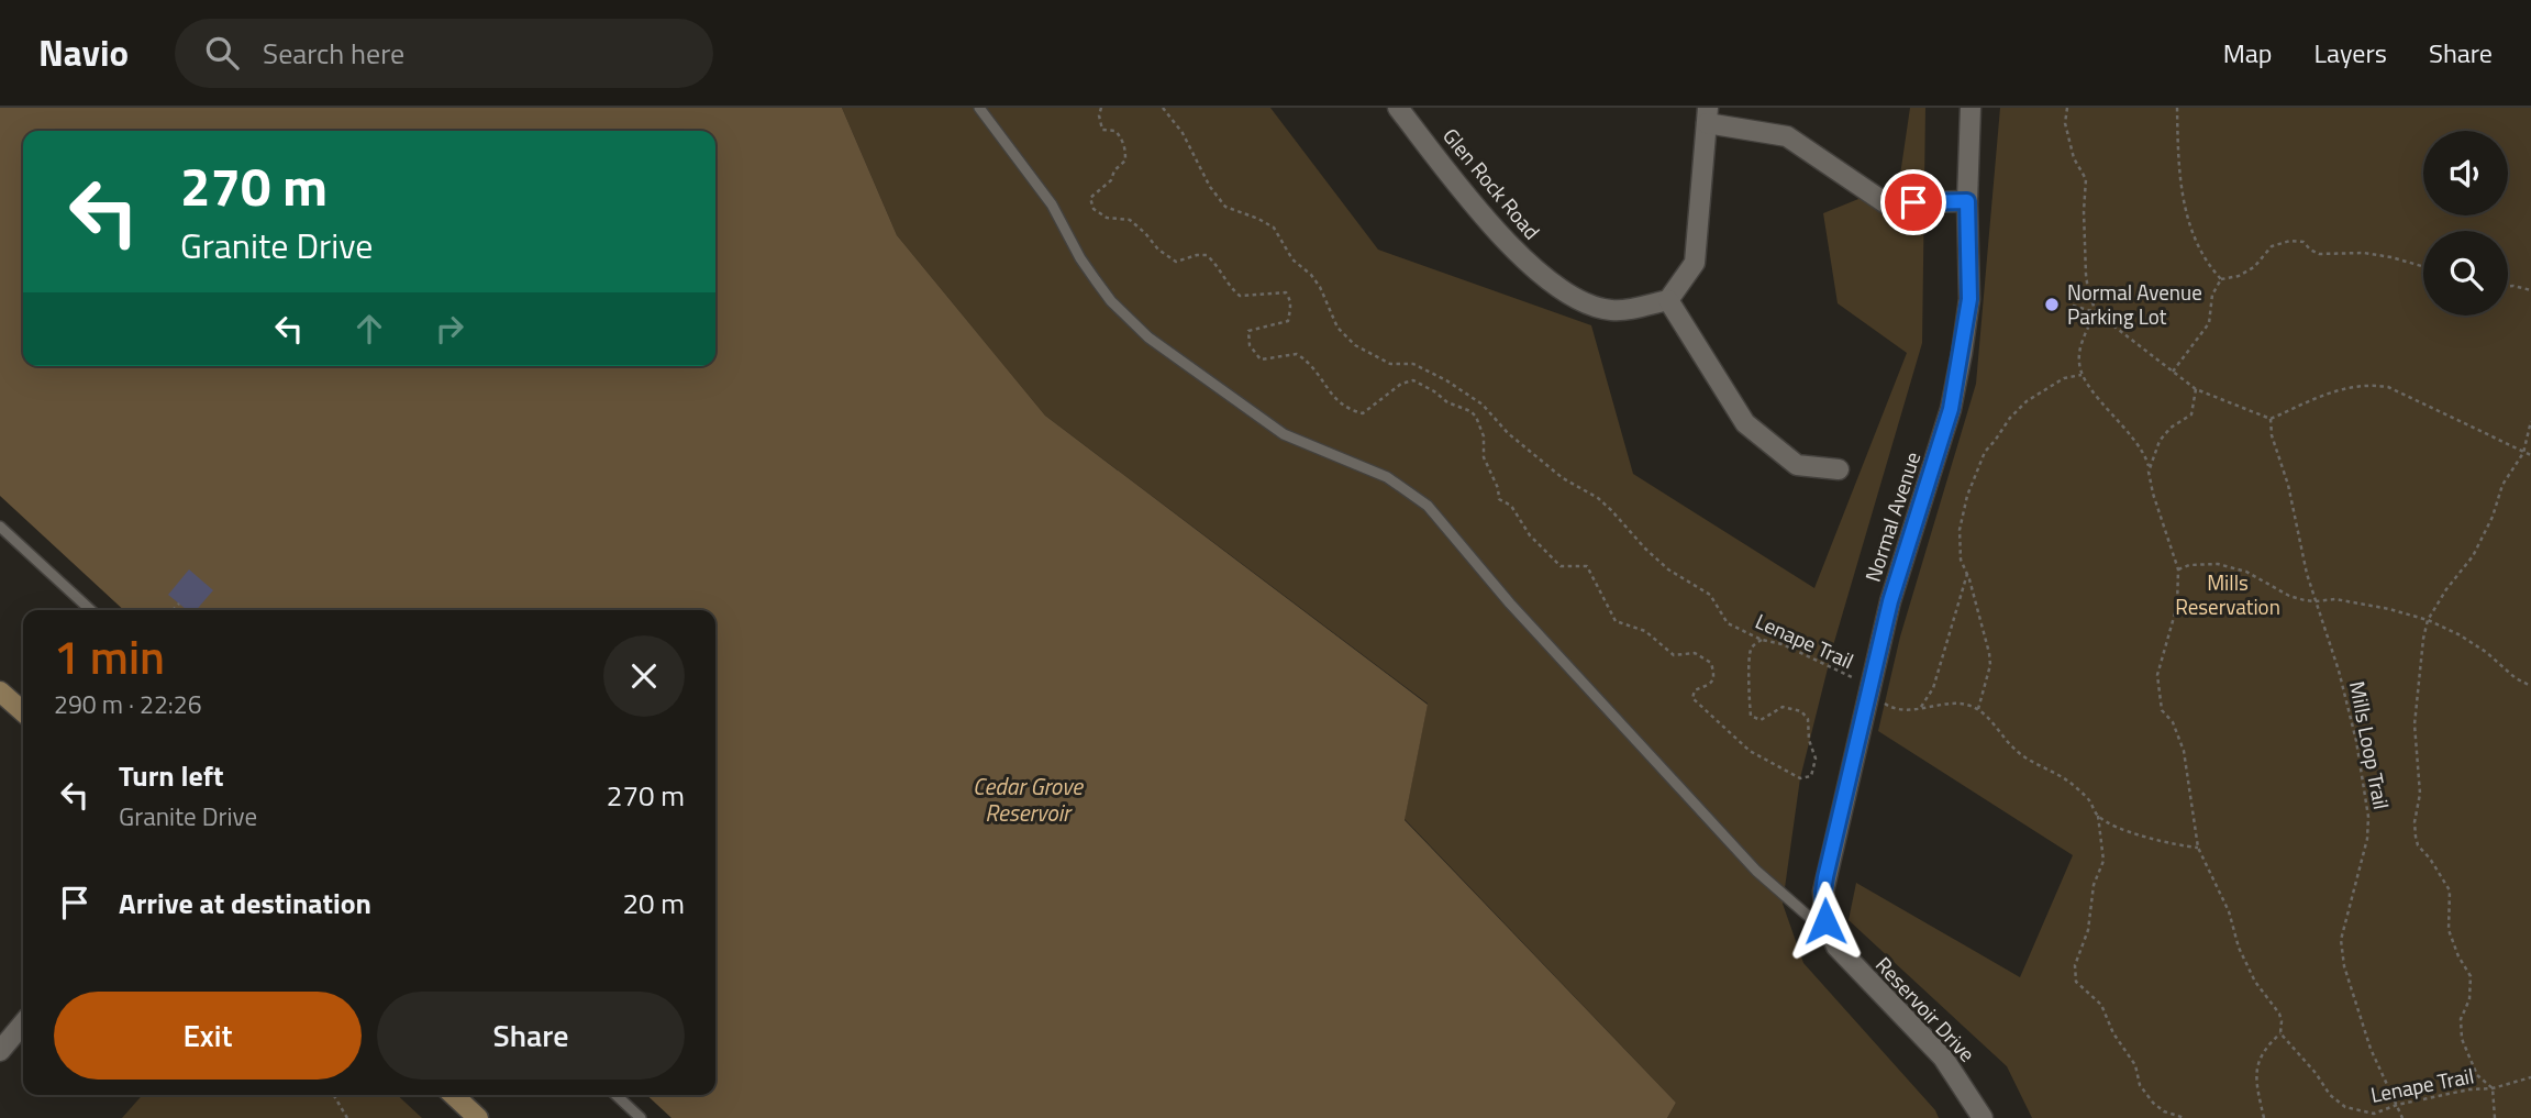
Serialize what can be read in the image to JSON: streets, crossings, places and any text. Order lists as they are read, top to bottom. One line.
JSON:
{"streets":{"street":["Glen Rock Road","Normal Avenue","Reservoir Drive"],"path":["Lenape Trail","Mills Loop Trail"]},"crossings":[["Normal Avenue","Lenape Trail"],["Normal Avenue","Reservoir Drive"],["Lenape Trail","Mills Loop Trail"]],"water":["Cedar Grove Reservoir"],"parks":["Mills Reservation"],"places":["Normal Avenue Parking Lot"],"page":{"header":"Navio","search":"Search here","nav":["Map","Layers","Share"],"turn":["270 m","Granite Drive"],"heading":["1 min","290 m · 22:26"],"list":[{"name":"Turn left","note":"Granite Drive","value":"270 m"},{"name":"Arrive at destination","value":"20 m"}],"buttons":["Exit","Share"]}}
